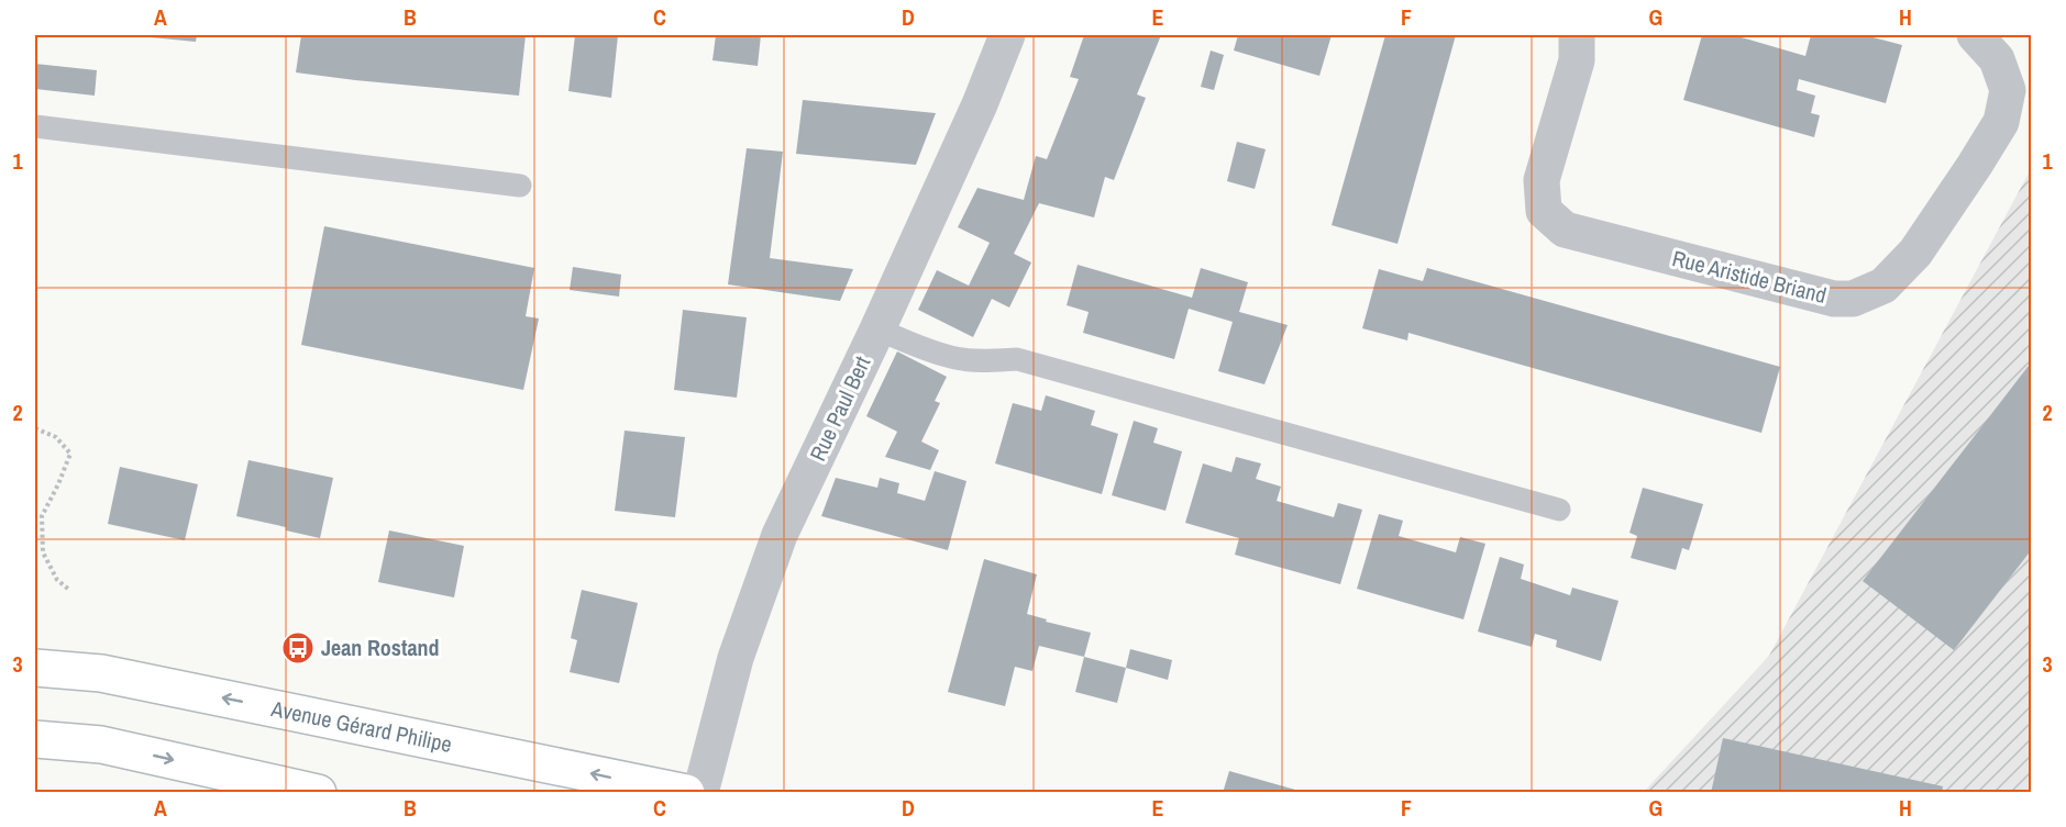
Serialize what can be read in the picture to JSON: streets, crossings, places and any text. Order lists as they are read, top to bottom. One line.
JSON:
{"streets":{"main road":["Avenue Gérard Philipe"],"street":["Rue Aristide Briand","Rue Paul Bert"]},"places":{"bus stop":["Jean Rostand"]},"grid":{"columns":["A","B","C","D","E","F","G","H"],"rows":["1","2","3"]}}
